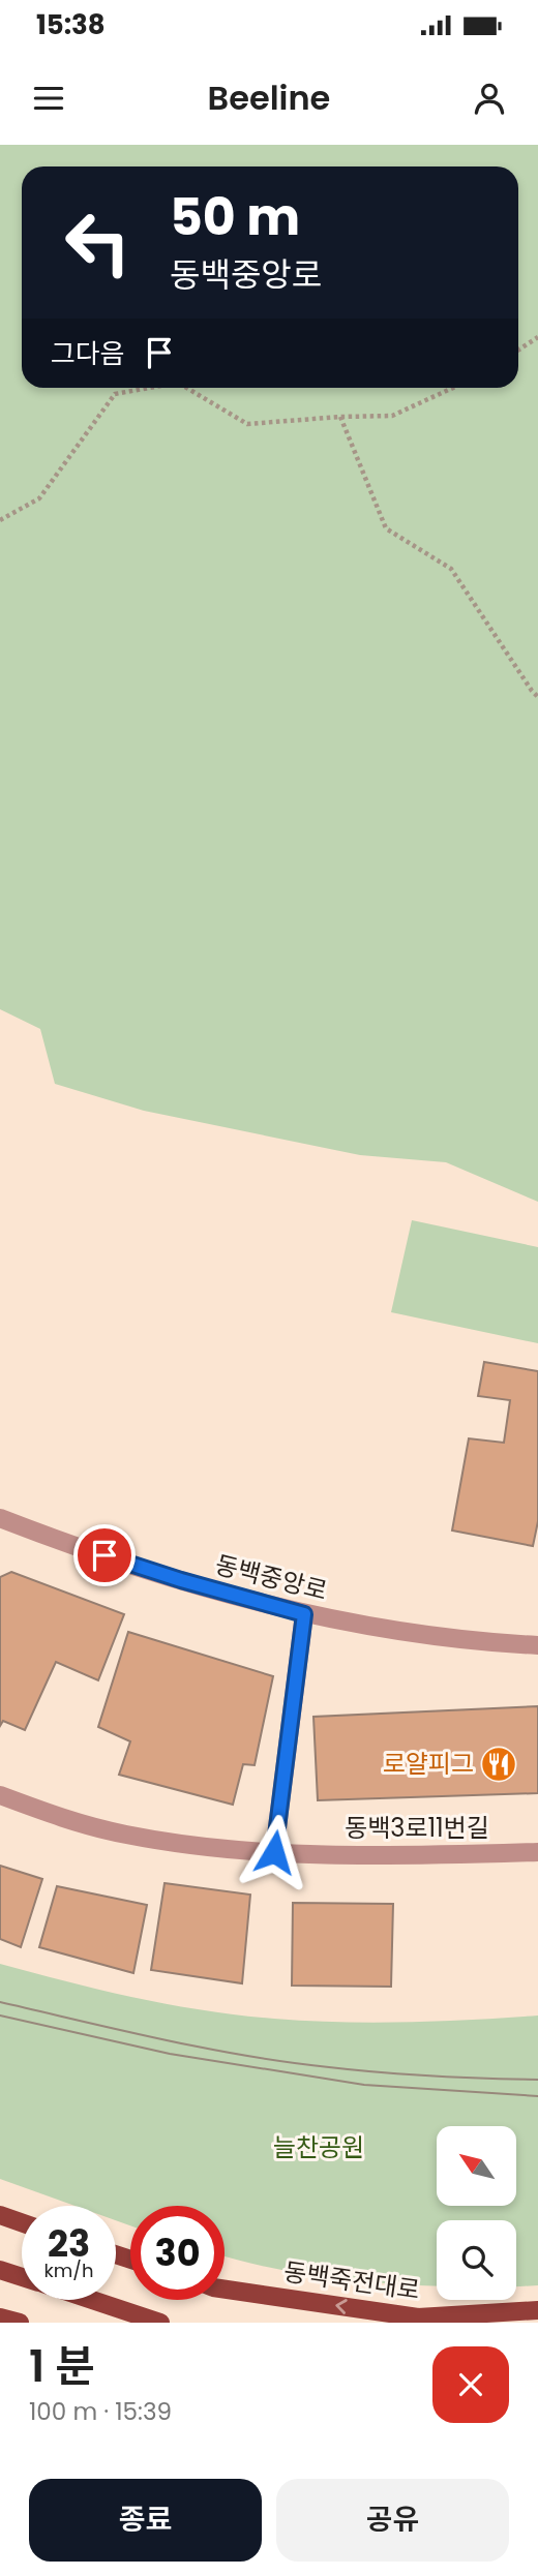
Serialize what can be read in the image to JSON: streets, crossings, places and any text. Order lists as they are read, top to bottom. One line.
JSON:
{"streets":{"main road":["동백죽전대로"],"street":["동백중앙로","동백3로11번길"]},"one_way":["동백죽전대로"],"parks":["늘찬공원"],"places":{"restaurant":["로얄피그"]},"north":"top left","page":{"status":"15:38","header":"Beeline","turn":["50 m","동백중앙로"],"then":"그다음","speed":"23 km/h","limit":"30","heading":["1 분","100 m · 15:39"],"buttons":["종료","공유"]}}
